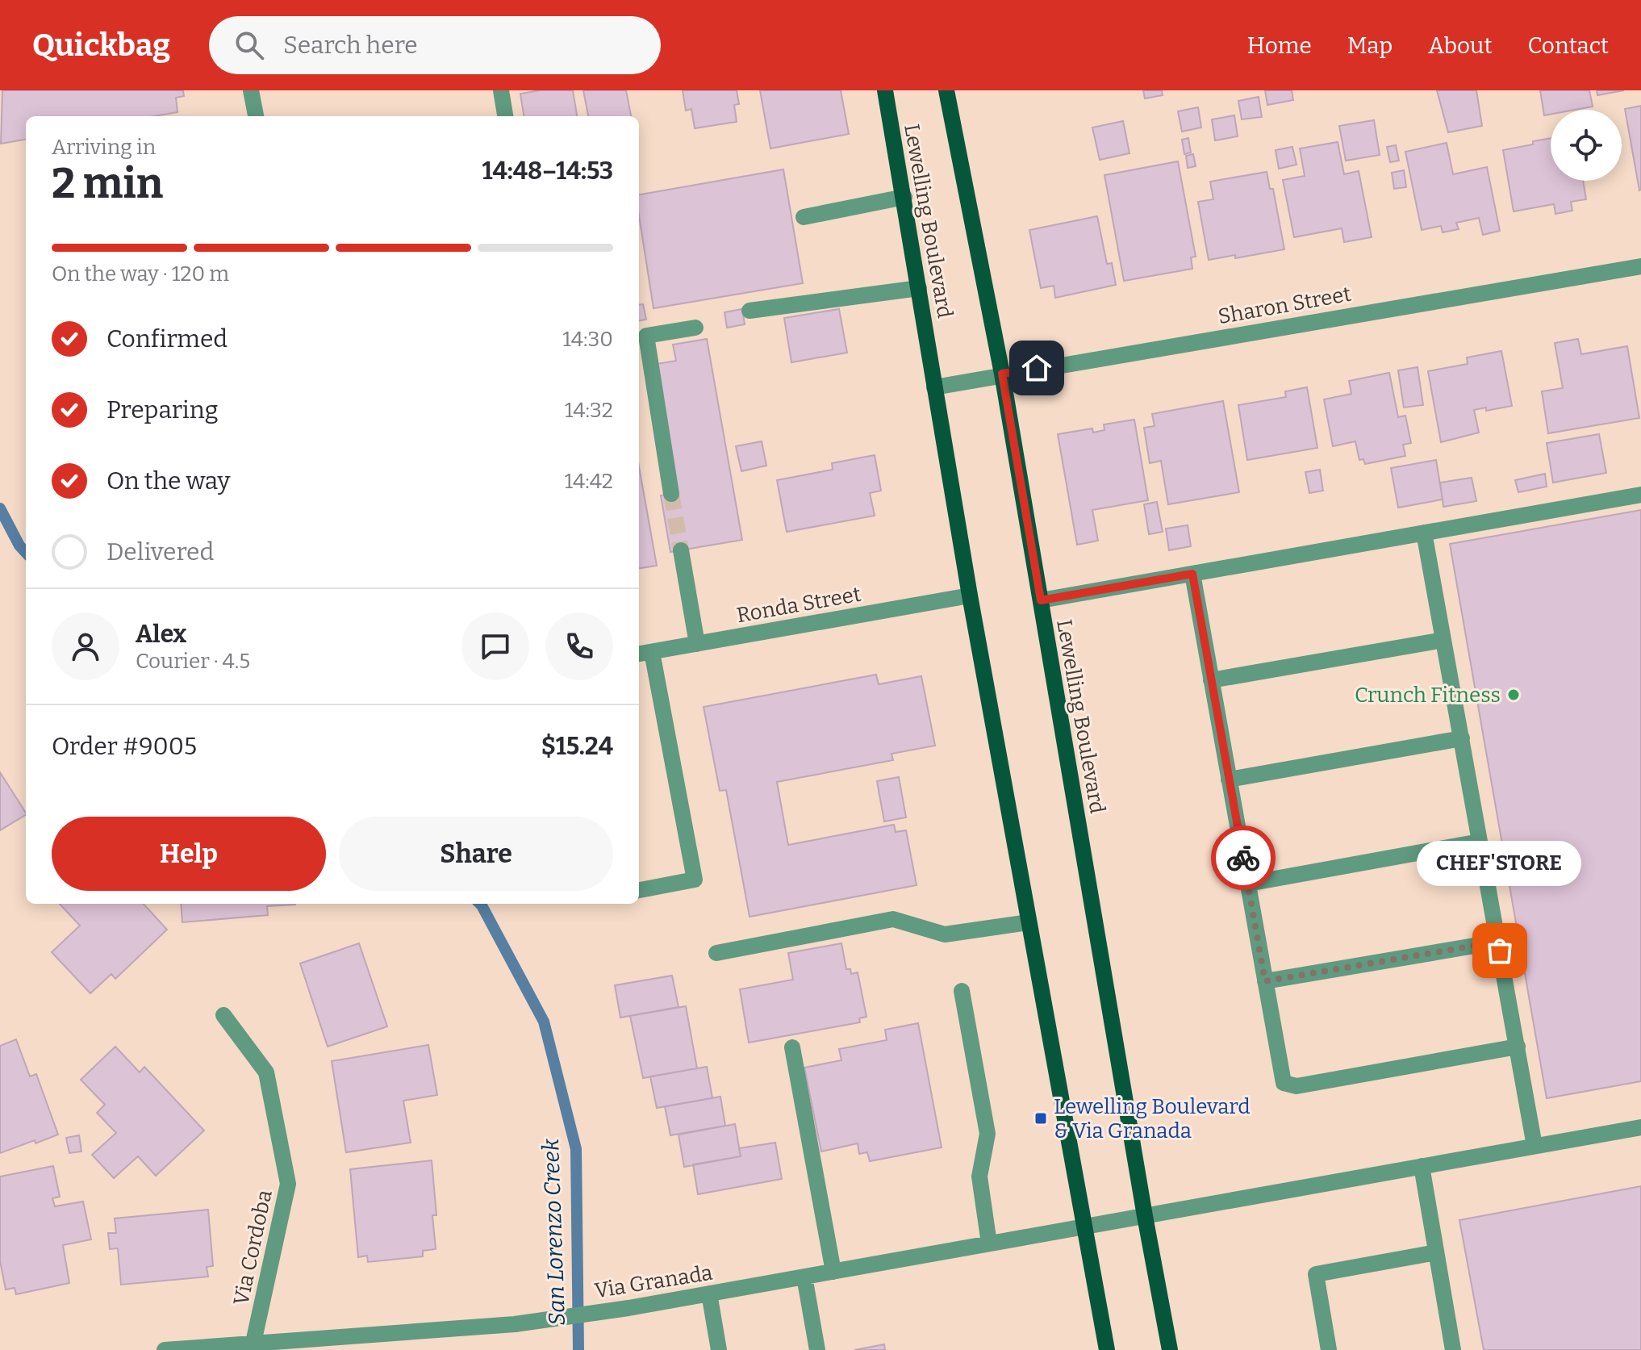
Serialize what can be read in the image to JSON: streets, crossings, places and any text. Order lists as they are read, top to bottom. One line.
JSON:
{"streets":{"main road":["Lewelling Boulevard"],"street":["Sharon Street","Ronda Street","Via Cordoba","Via Granada"]},"crossings":[["Lewelling Boulevard","Sharon Street"],["Lewelling Boulevard","Ronda Street"],["Lewelling Boulevard","Via Granada"],["Via Cordoba","Via Granada"]],"water":["San Lorenzo Creek"],"places":{"other":["Crunch Fitness","CHEF'STORE"],"transit":["Lewelling Boulevard & Via Granada"]},"page":{"header":"Quickbag","search":"Search here","nav":["Home","Map","About","Contact"],"heading":["2 min","Arriving in","14:48–14:53"],"panel":["Alex","Courier · 4.5","Order #9005","$15.24"],"bar":"On the way · 120 m","list":[["Confirmed","14:30"],["Preparing","14:32"],["On the way","14:42"],"Delivered"],"buttons":["Help","Share"],"bubble":"CHEF'STORE"}}
